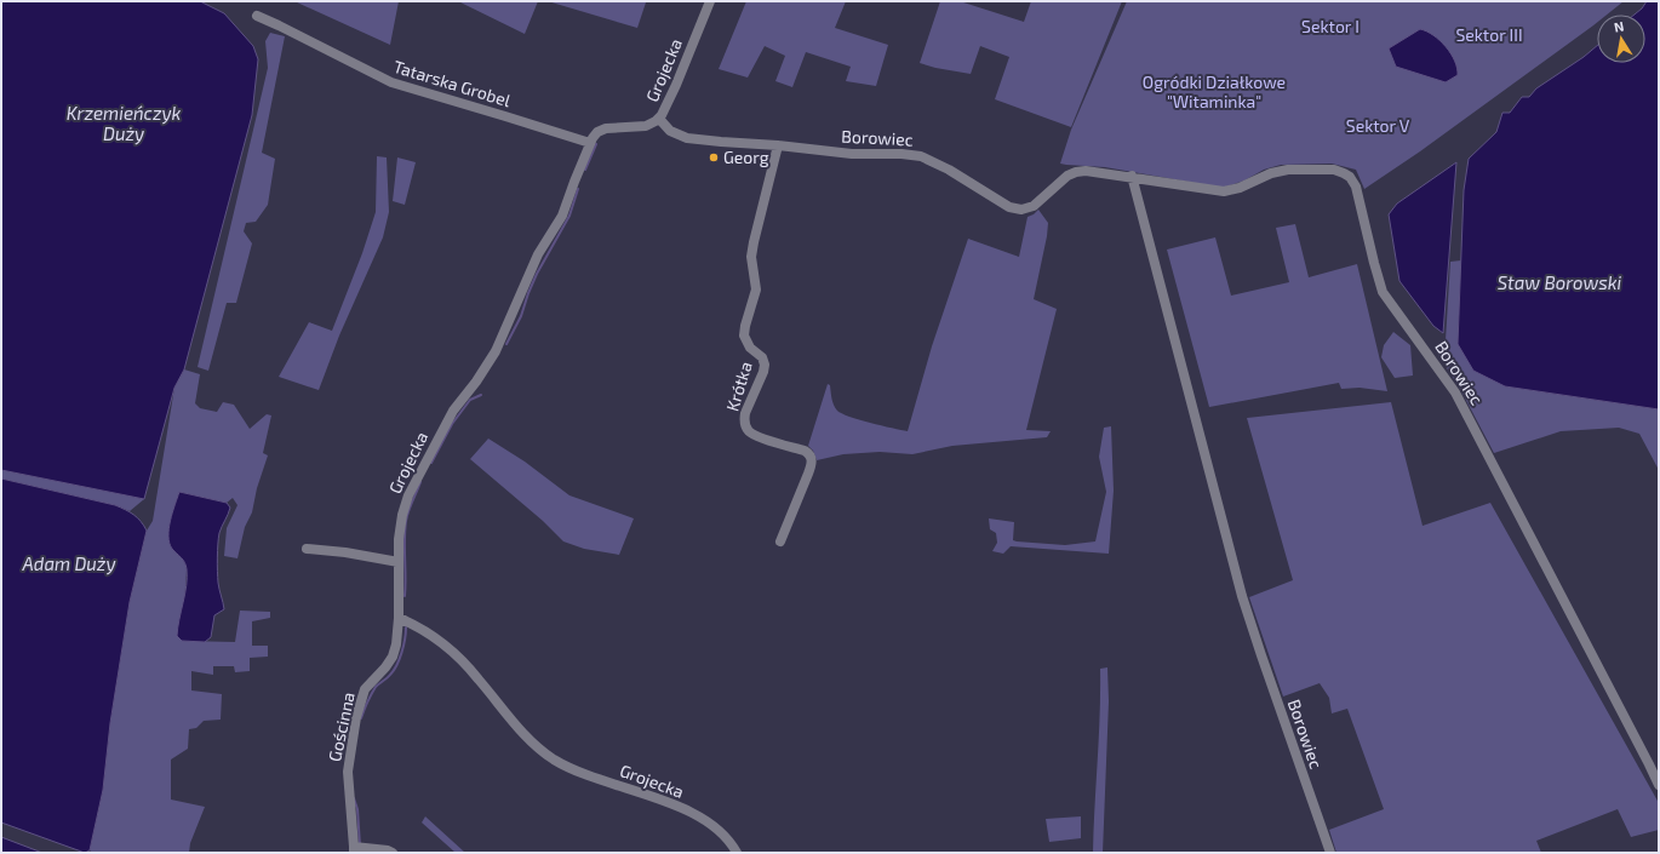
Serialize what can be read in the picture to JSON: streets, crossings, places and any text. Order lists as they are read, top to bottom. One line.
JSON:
{"streets":{"street":["Grojecka","Tatarska Grobel","Borowiec","Krótka","Gościnna"]},"crossings":[["Grojecka","Tatarska Grobel"],["Grojecka","Borowiec"],["Grojecka","Gościnna"],["Borowiec","Krótka"]],"water":["Krzemieńczyk Duży","Staw Borowski","Adam Duży"],"parks":["Sektor I","Sektor III","Ogródki Działkowe \"Witaminka\"","Sektor V"],"places":["Georg"],"north":"top"}
